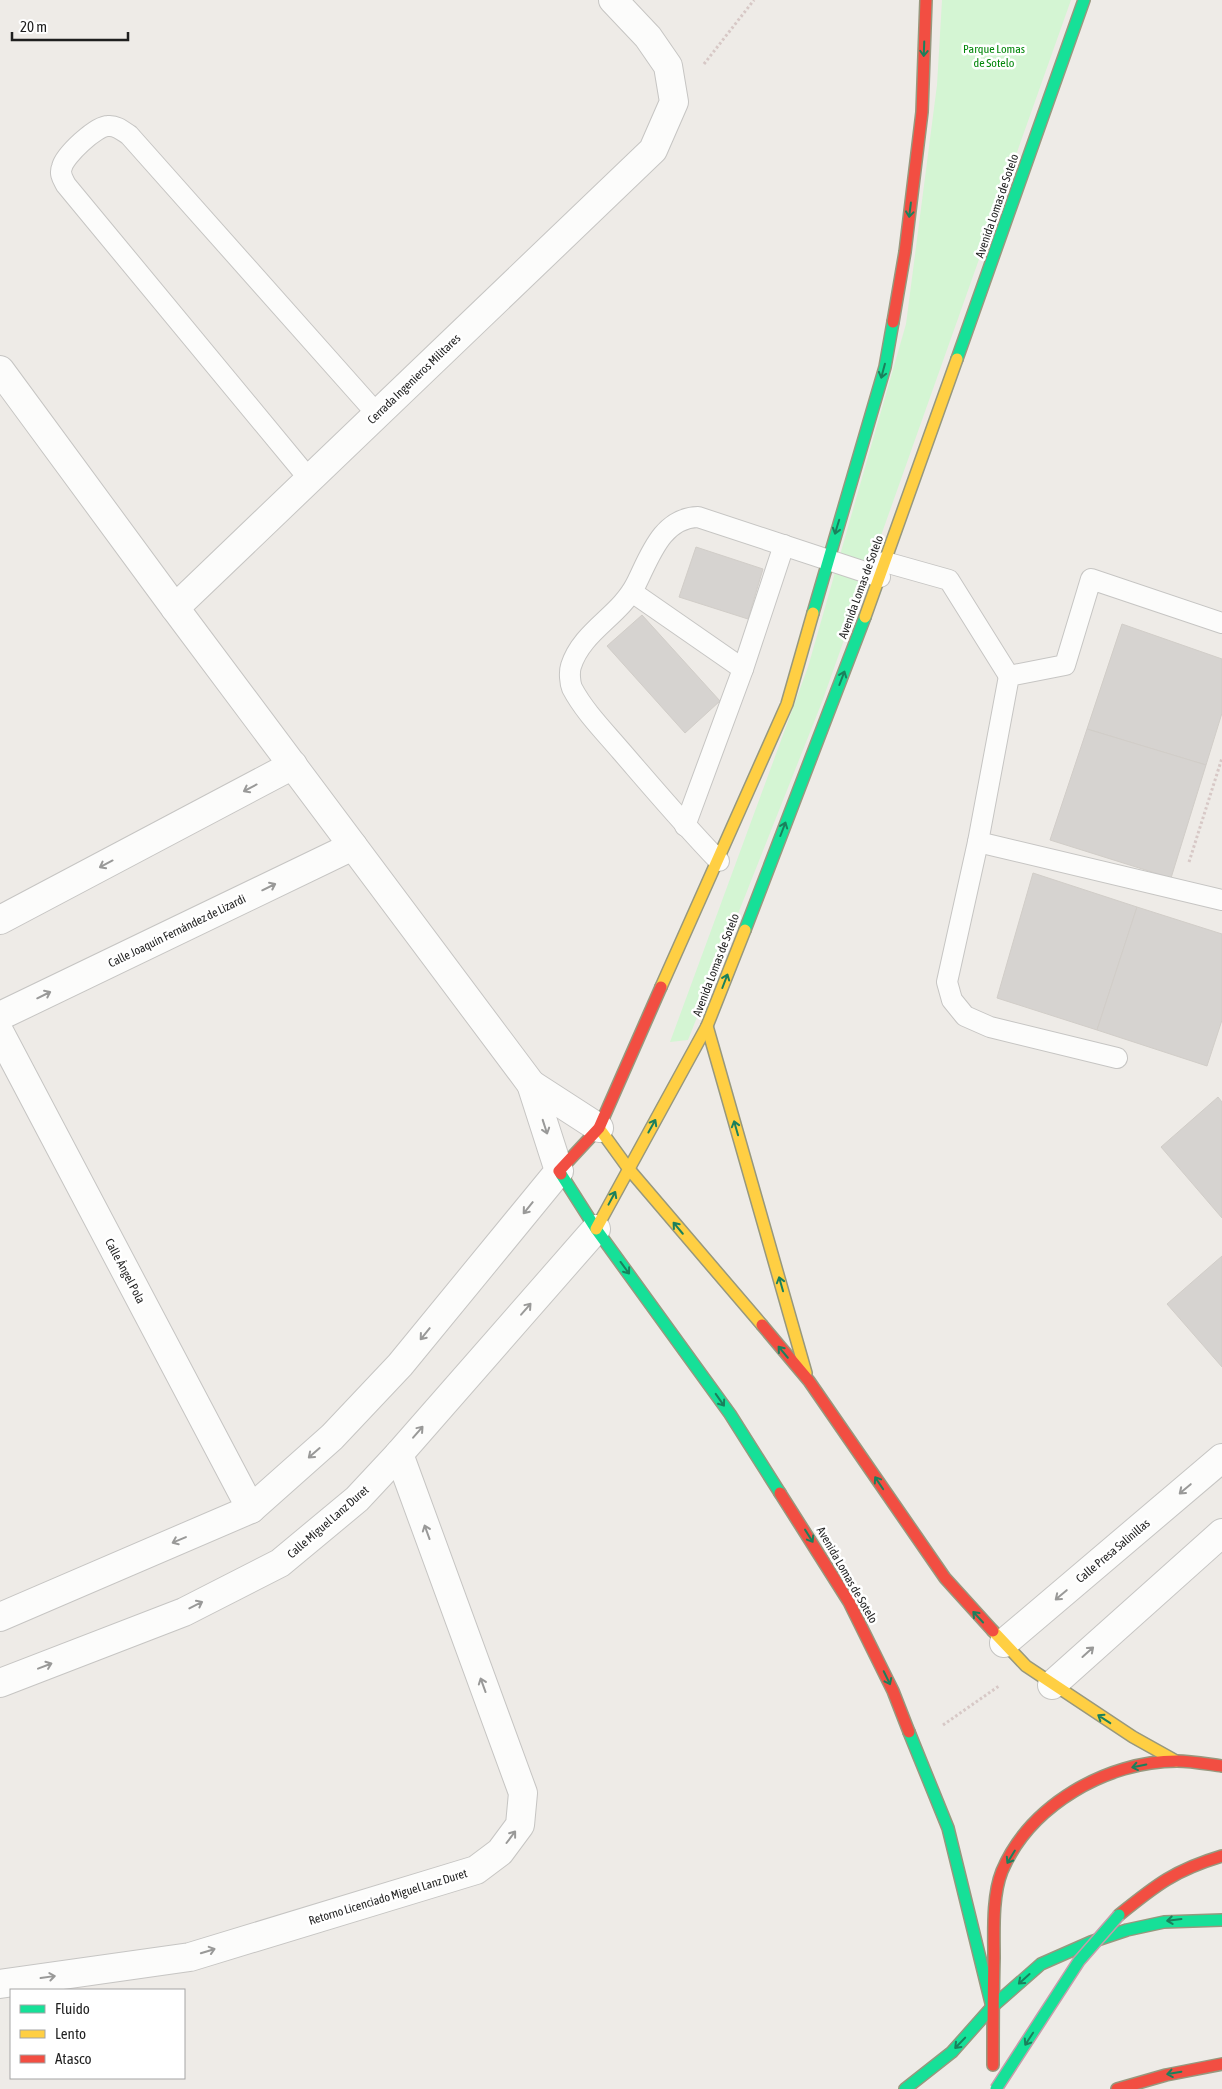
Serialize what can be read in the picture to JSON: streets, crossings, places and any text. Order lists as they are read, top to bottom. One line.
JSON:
{"streets":{"main road":["Avenida Lomas de Sotelo"],"street":["Cerrada Ingenieros Militares","Calle Joaquín Fernández de Lizardi","Calle Ángel Pola","Calle Miguel Lanz Duret","Calle Presa Salinillas","Retorno Licenciado Miguel Lanz Duret"]},"crossings":[["Avenida Lomas de Sotelo","Calle Miguel Lanz Duret"],["Calle Miguel Lanz Duret","Retorno Licenciado Miguel Lanz Duret"]],"parks":["Parque Lomas de Sotelo"],"legend":["Fluido","Lento","Atasco"],"scale_bar":"20 m"}
